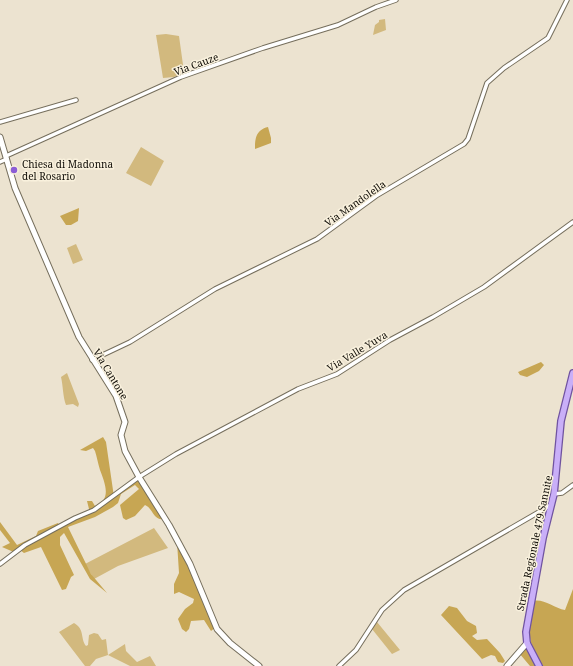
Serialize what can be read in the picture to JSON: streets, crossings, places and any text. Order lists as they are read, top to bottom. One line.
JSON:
{"streets":{"main road":["Via Cantone","Strada Regionale 479 Sannite"],"street":["Via Cauze","Via Mandolella","Via Valle Yuva"]},"crossings":[["Via Cauze","Via Cantone"],["Via Mandolella","Via Cantone"],["Via Valle Yuva","Via Cantone"]],"places":["Chiesa di Madonna del Rosario"]}
